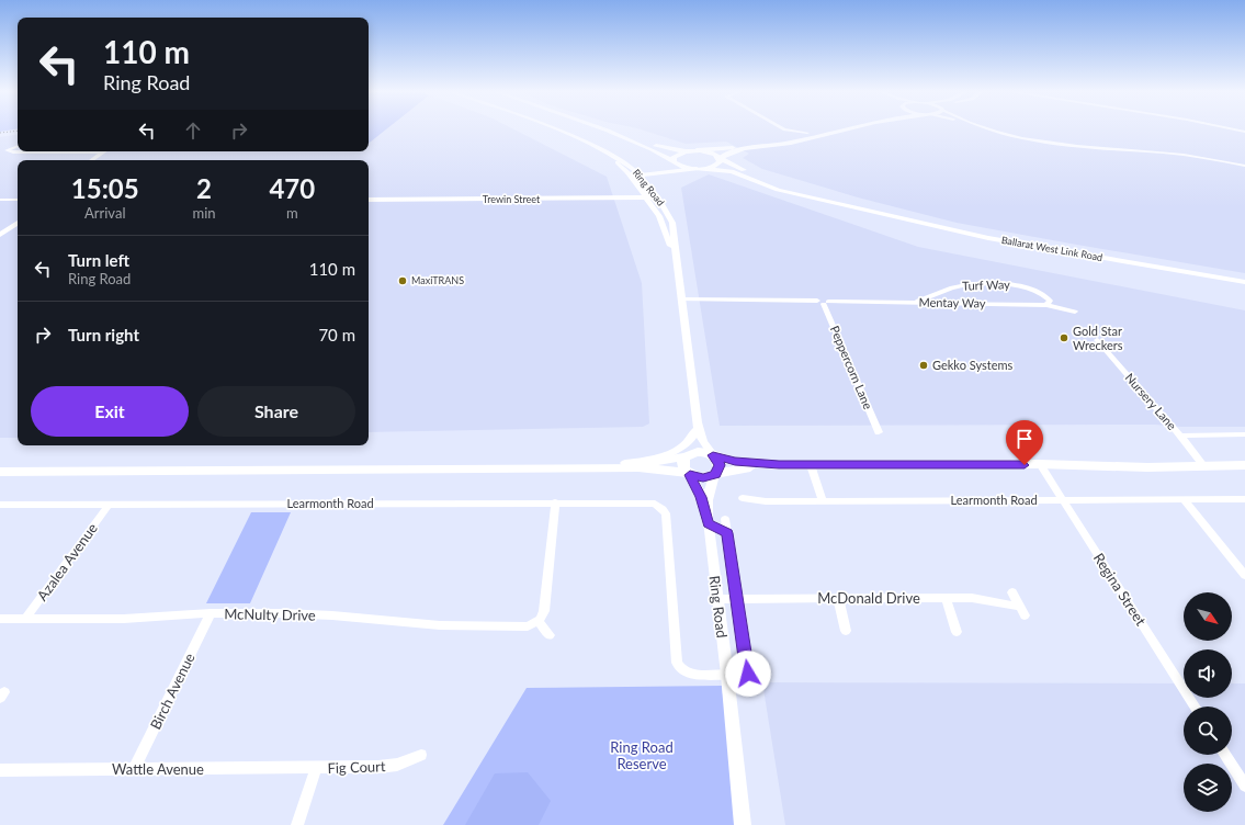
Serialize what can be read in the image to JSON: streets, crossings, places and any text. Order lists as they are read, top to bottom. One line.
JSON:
{"streets":{"main road":["Ballarat West Link Road"],"street":["Ring Road","Trewin Street","Turf Way","Mentay Way","Peppercorn Lane","Nursery Lane","Learmonth Road","Azalea Avenue","Regina Street","McDonald Drive","McNulty Drive","Birch Avenue","Fig Court","Wattle Avenue"]},"crossings":[["Ring Road","Trewin Street"],["Ring Road","Mentay Way"],["Ring Road","Learmonth Road"],["Ring Road","McDonald Drive"],["Turf Way","Mentay Way"],["Mentay Way","Peppercorn Lane"],["Learmonth Road","Azalea Avenue"],["Learmonth Road","Regina Street"],["Azalea Avenue","McNulty Drive"],["McNulty Drive","Birch Avenue"],["Birch Avenue","Wattle Avenue"],["Fig Court","Wattle Avenue"]],"parks":["Ring Road Reserve"],"places":["MaxiTRANS","Gold Star Wreckers","Gekko Systems"],"north":"bottom right","page":{"turn":["110 m","Ring Road"],"eta":["15:05","Arrival","2","min","470","m"],"list":[{"name":"Turn left","note":"Ring Road","value":"110 m"},{"name":"Turn right","value":"70 m"}],"buttons":["Exit","Share"]}}
